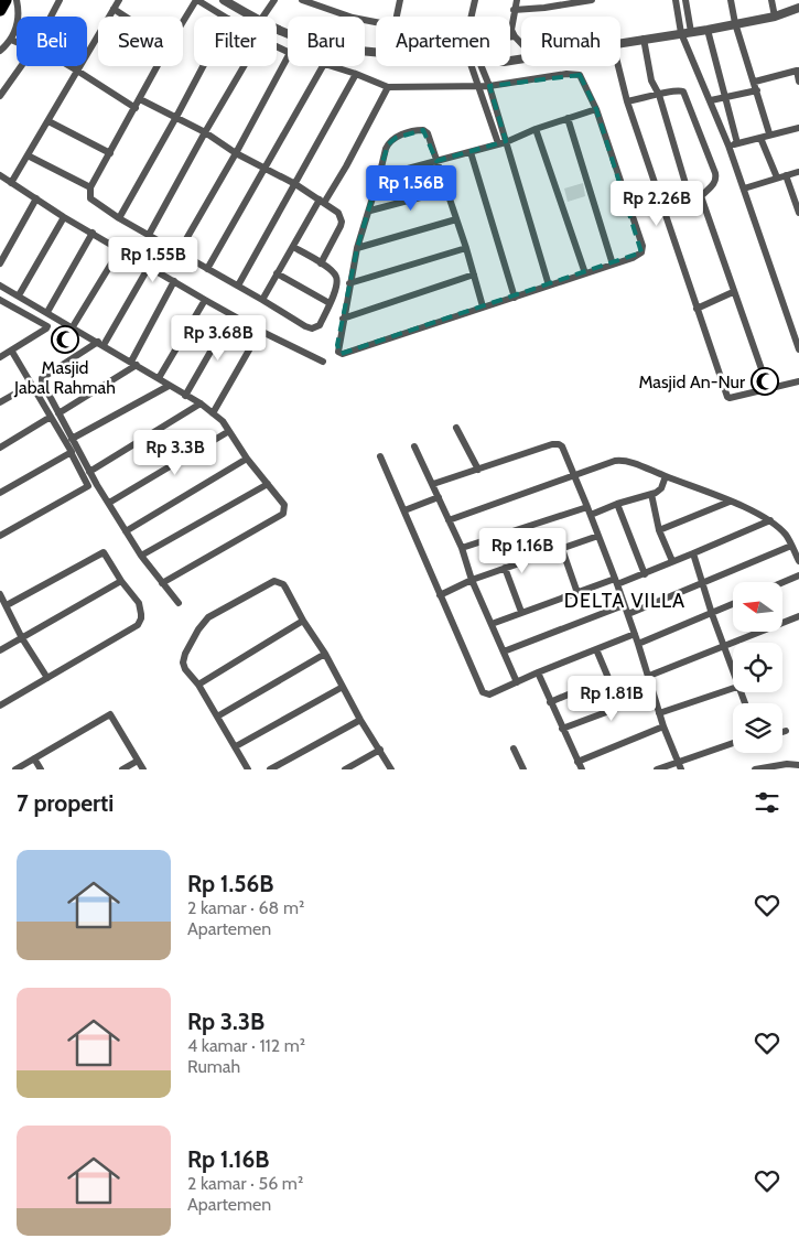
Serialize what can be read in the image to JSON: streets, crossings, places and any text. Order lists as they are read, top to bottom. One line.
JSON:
{"districts":["DELTA VILLA"],"places":{"mosque":["Masjid Jabal Rahmah","Masjid An-Nur"]},"north":"left","page":{"chip":["Beli","Sewa","Filter","Baru","Apartemen","Rumah"],"price":["Rp 1.56B","Rp 2.26B","Rp 1.55B","Rp 3.68B","Rp 3.3B","Rp 1.16B","Rp 1.81B"],"heading":"7 properti","list":[{"name":"Rp 1.56B","note":"2 kamar · 68 m² · Apartemen"},{"name":"Rp 3.3B","note":"4 kamar · 112 m² · Rumah"},{"name":"Rp 1.16B","note":"2 kamar · 56 m² · Apartemen"}]}}
